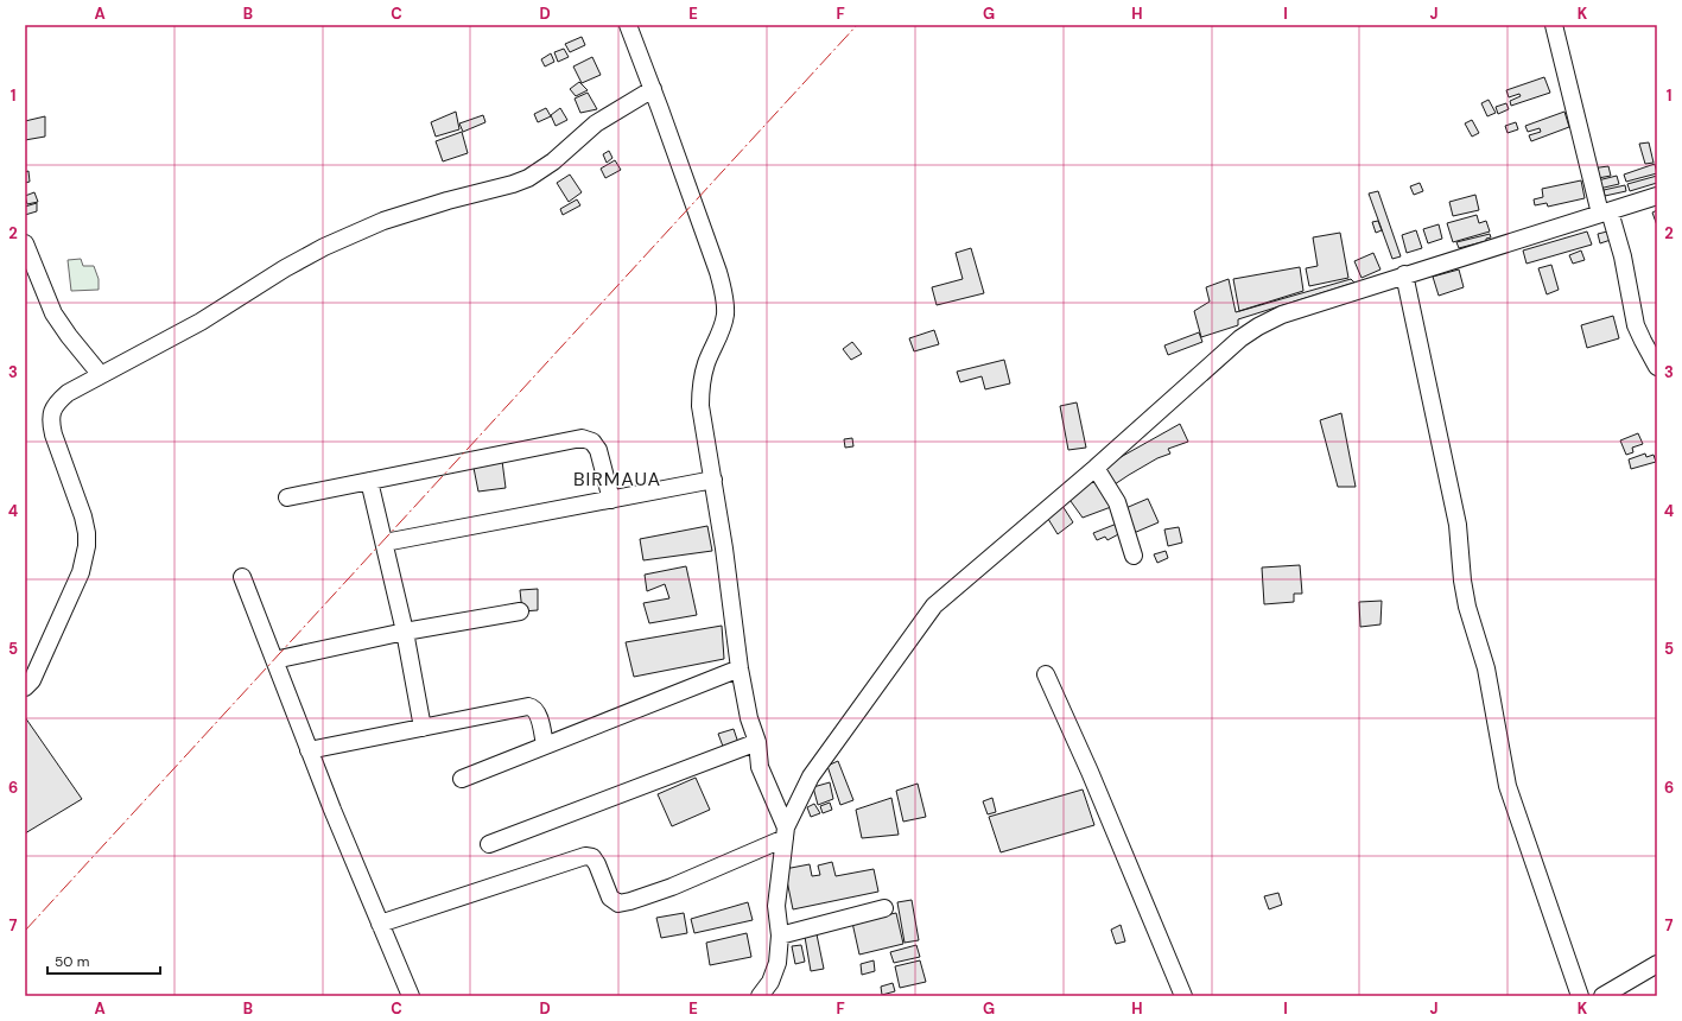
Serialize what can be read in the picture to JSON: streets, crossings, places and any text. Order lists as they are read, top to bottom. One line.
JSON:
{"districts":["BIRMAUA"],"scale_bar":"50 m","grid":{"columns":["A","B","C","D","E","F","G","H","I","J","K"],"rows":["1","2","3","4","5","6","7"]}}
